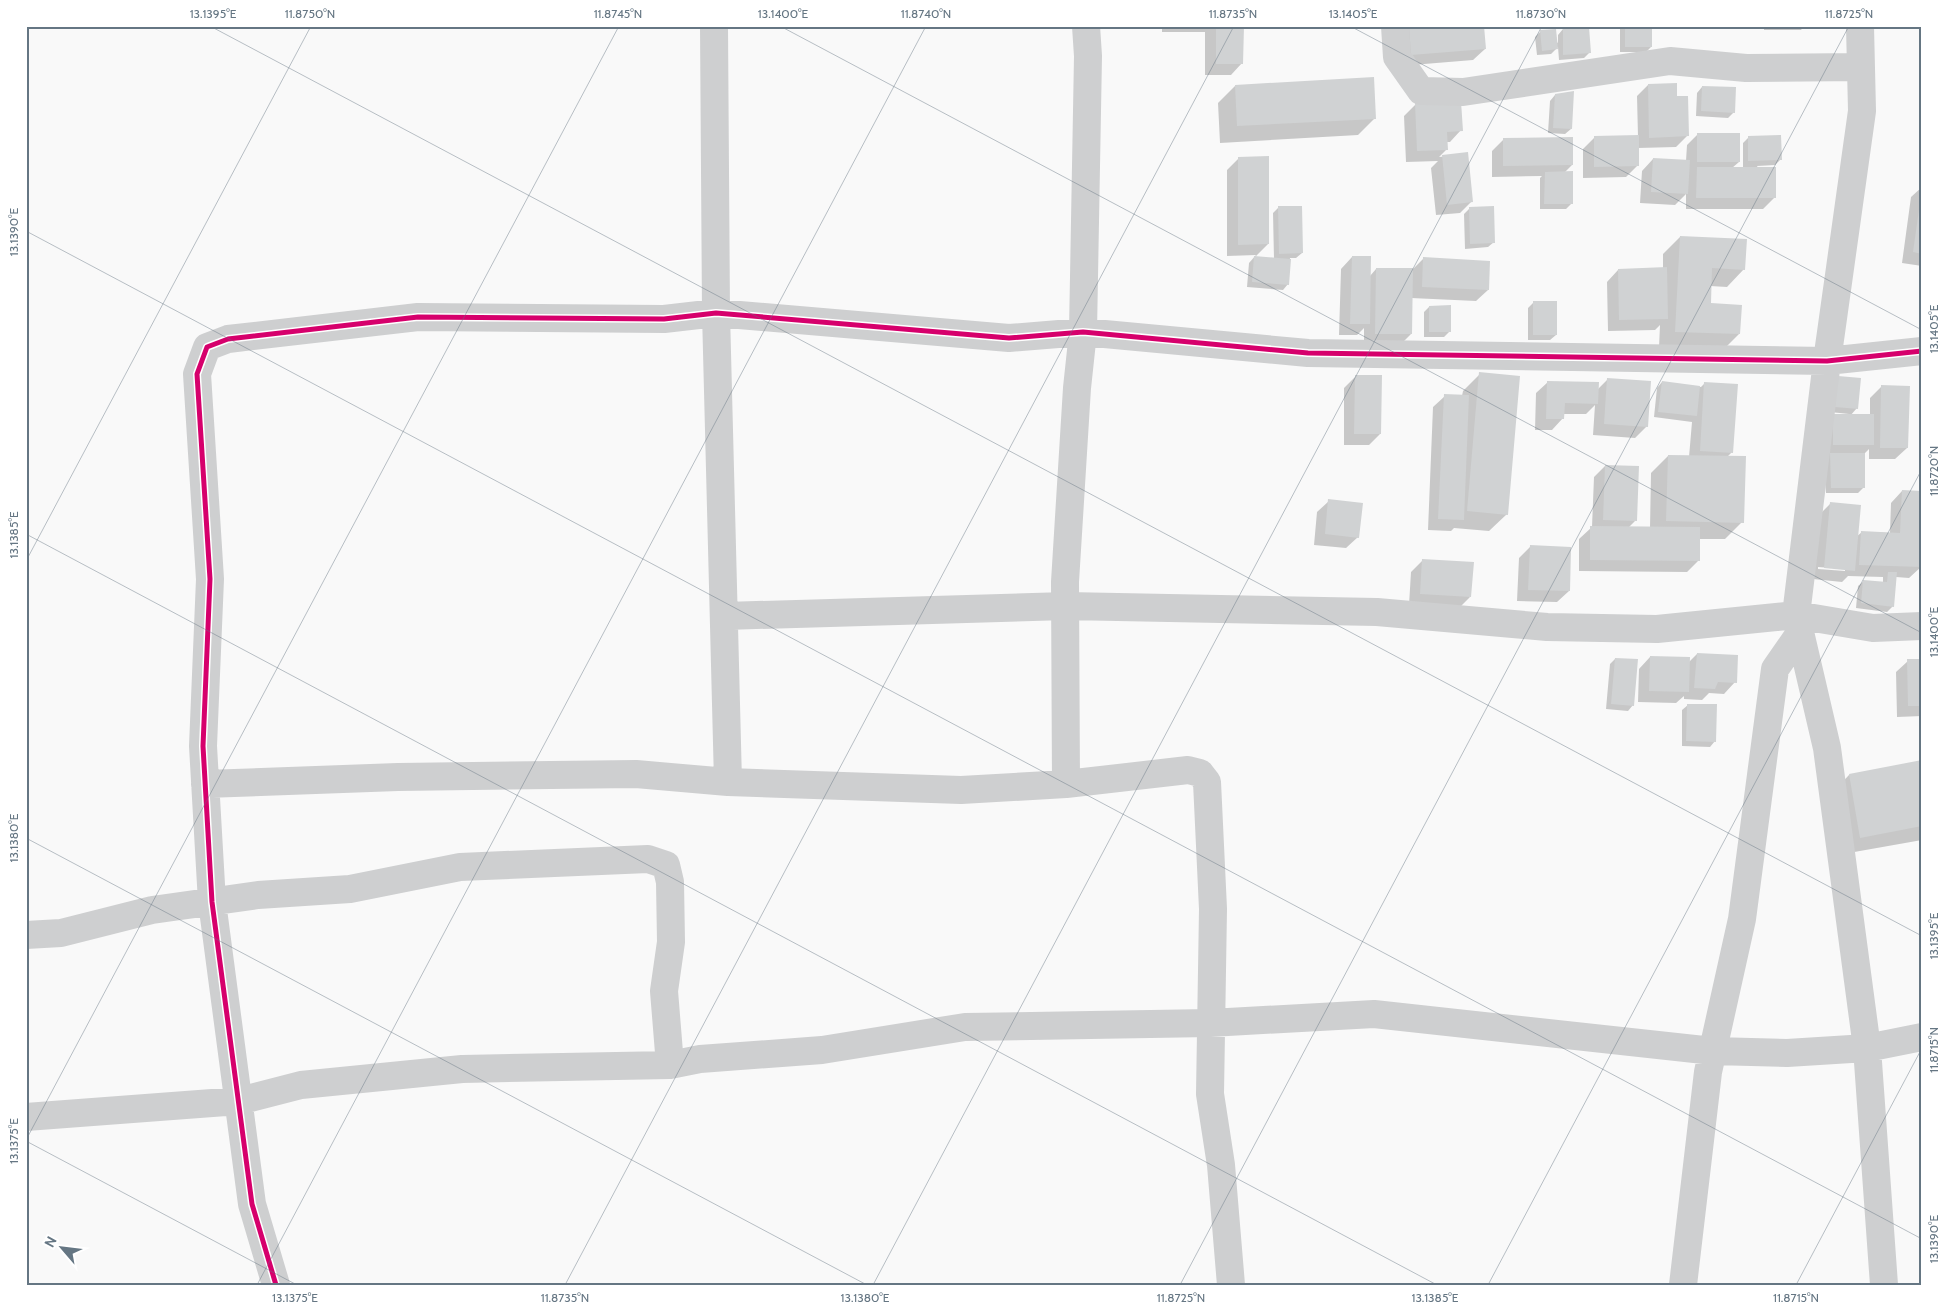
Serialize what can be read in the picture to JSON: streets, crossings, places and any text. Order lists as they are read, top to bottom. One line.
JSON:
{"north":"top left","coordinates":["13.1395°E","11.8750°N","11.8745°N","13.1400°E","11.8740°N","11.8735°N","13.1405°E","11.8730°N","11.8725°N","13.1390°E","11.8720°N","13.1385°E","13.1380°E","11.8715°N","13.1375°E"]}
